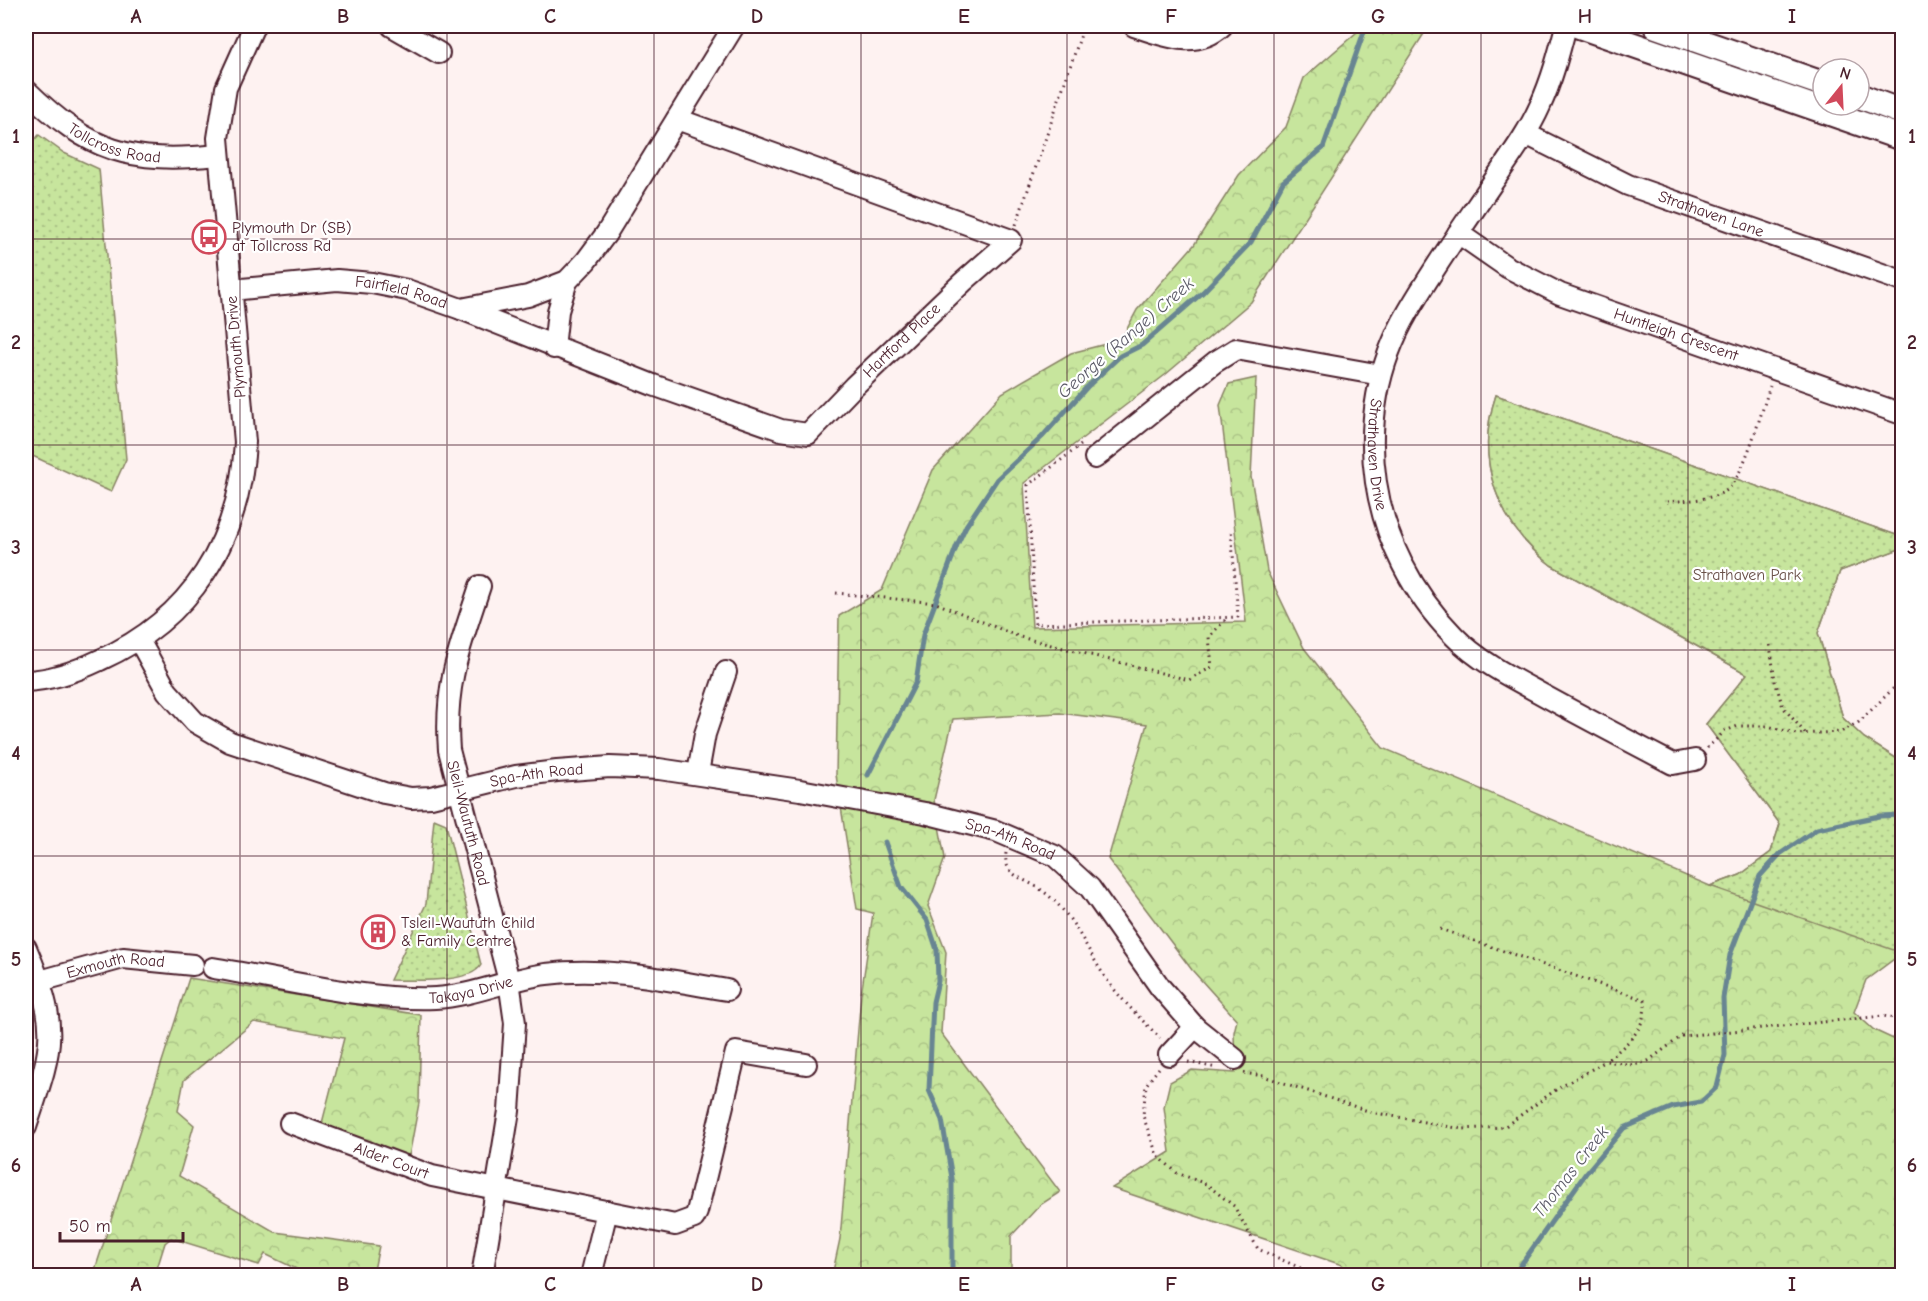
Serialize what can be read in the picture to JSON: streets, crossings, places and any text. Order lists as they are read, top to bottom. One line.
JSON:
{"streets":{"street":["Tollcross Road","Strathaven Lane","Fairfield Road","Huntleigh Crescent","Hartford Place","Plymouth Drive","Strathaven Drive","Spa-Ath Road","Sleil-Waututh Road","Exmouth Road","Takaya Drive","Alder Court"]},"crossings":[["Tollcross Road","Plymouth Drive"],["Strathaven Lane","Strathaven Drive"],["Fairfield Road","Hartford Place"],["Fairfield Road","Plymouth Drive"],["Huntleigh Crescent","Strathaven Drive"],["Plymouth Drive","Spa-Ath Road"],["Spa-Ath Road","Sleil-Waututh Road"],["Sleil-Waututh Road","Takaya Drive"],["Sleil-Waututh Road","Alder Court"]],"water":["George (Range) Creek","Thomas Creek"],"parks":["Strathaven Park"],"places":{"bus stop":["Plymouth Dr (SB) at Tollcross Rd"],"building":["Tsleil-Waututh Child & Family Centre"]},"scale_bar":"50 m","north":"top","grid":{"columns":["A","B","C","D","E","F","G","H","I"],"rows":["1","2","3","4","5","6"]}}
